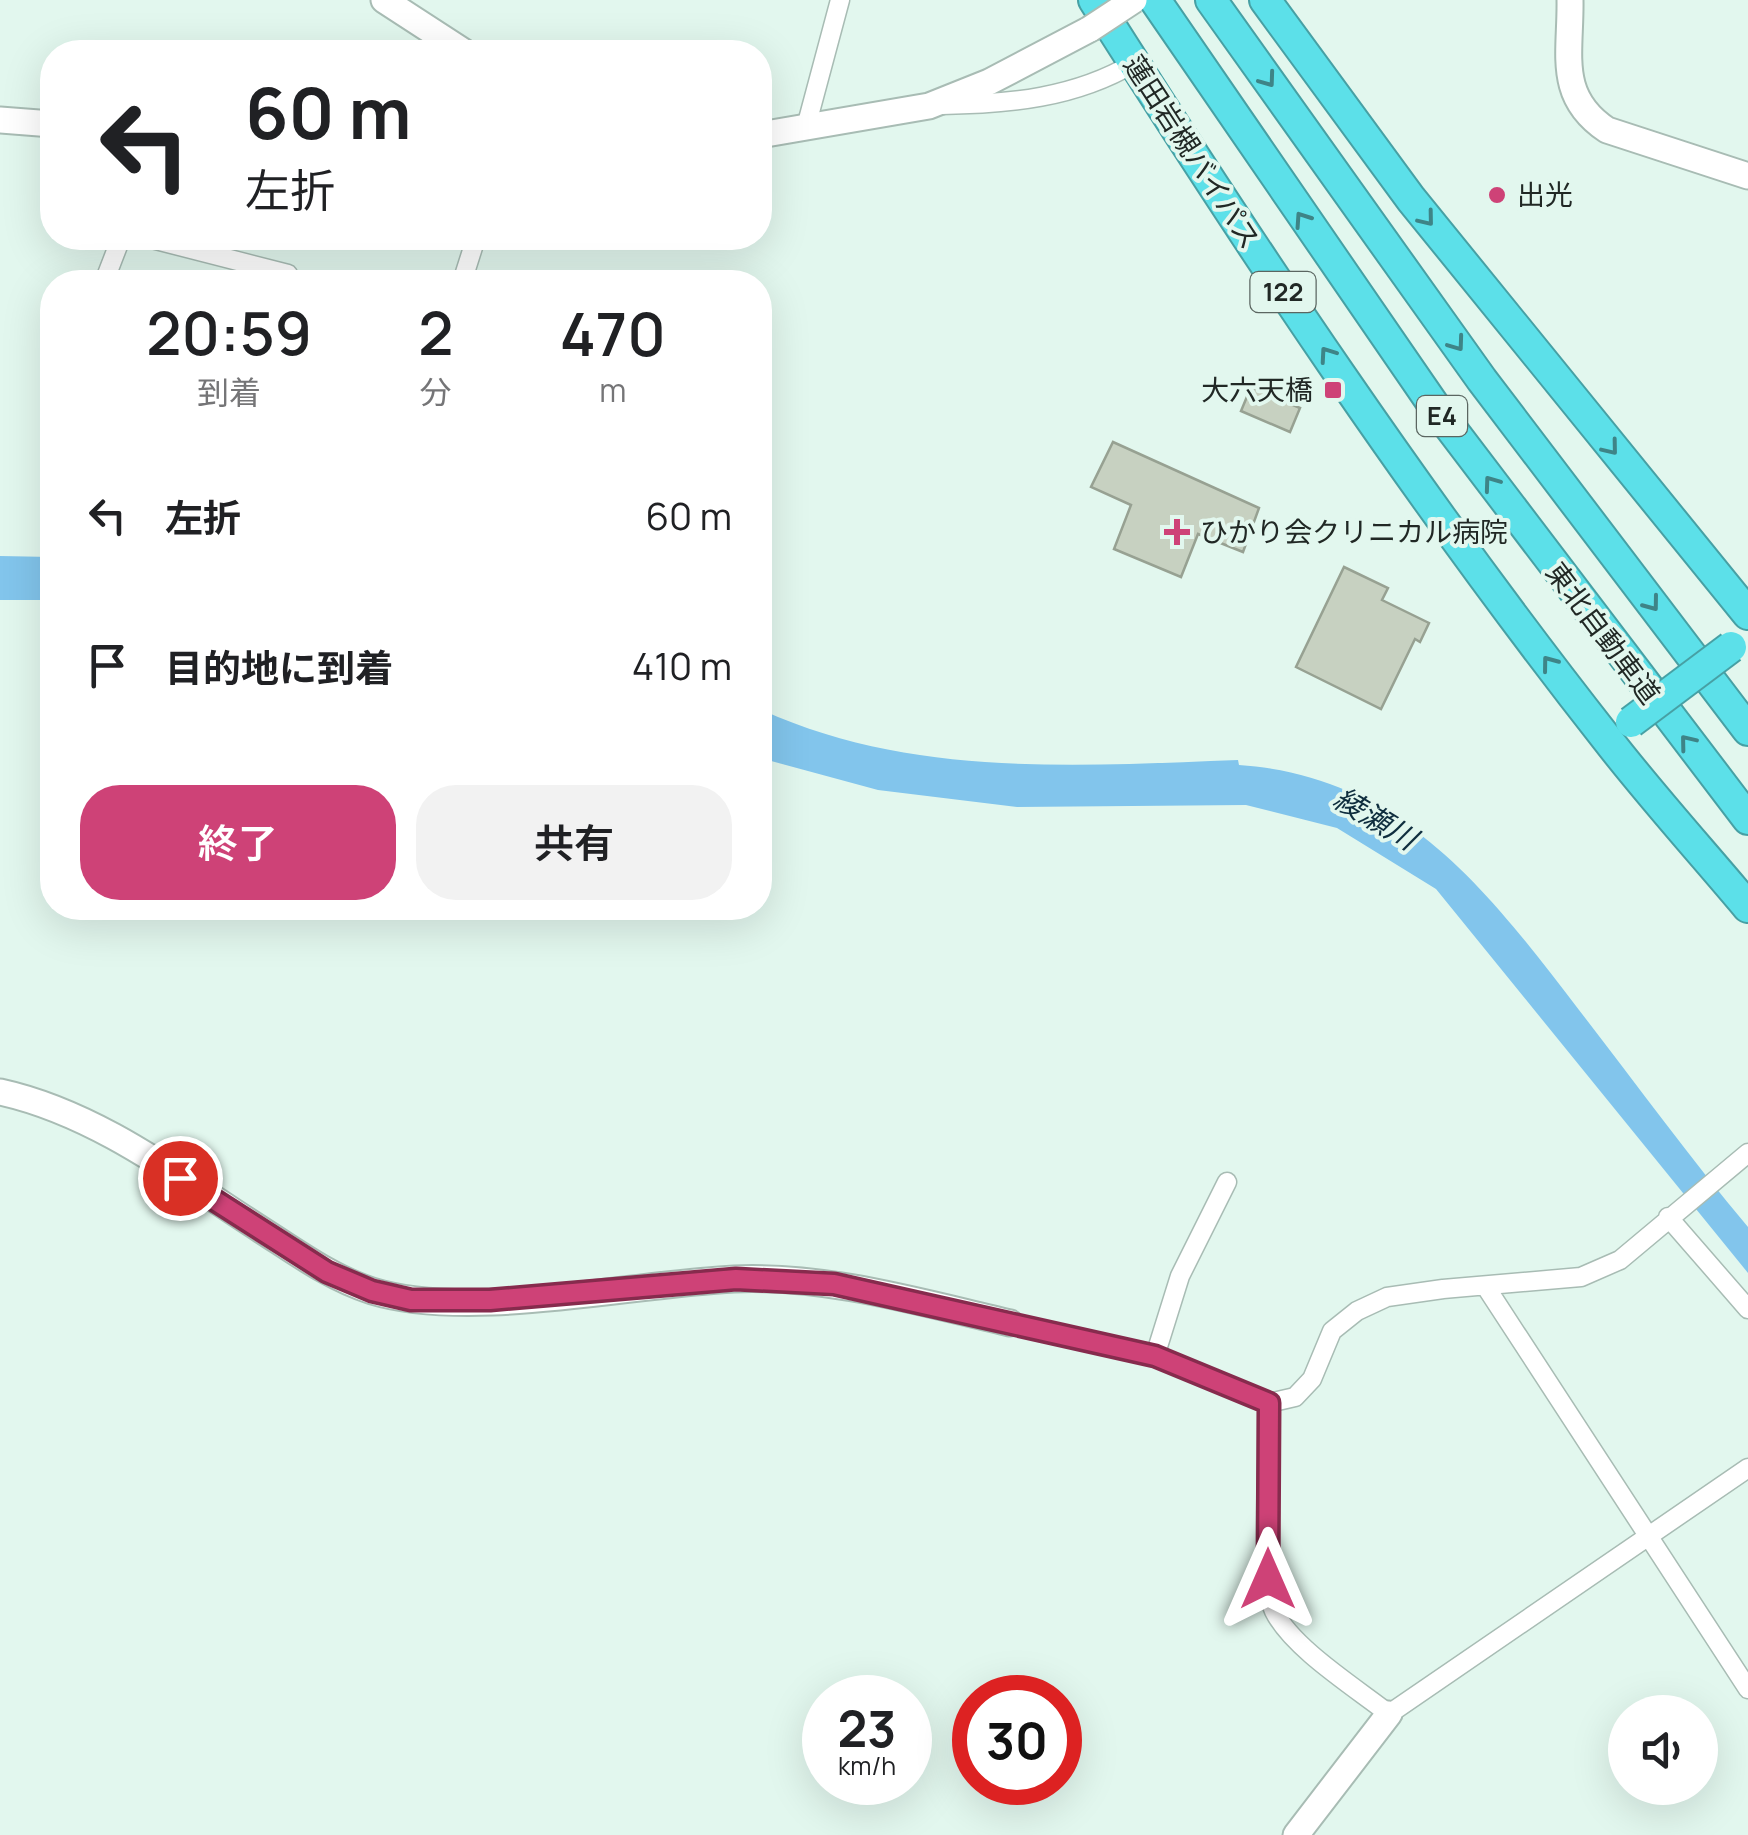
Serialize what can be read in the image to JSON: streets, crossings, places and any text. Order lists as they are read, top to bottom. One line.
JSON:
{"streets":{"highway":["蓮田岩槻バイパス","122","E4","東北自動車道"]},"water":["綾瀬川"],"places":{"other":["出光"],"transit":["大六天橋"],"health":["ひかり会クリニカル病院"]},"page":{"turn":["60 m","左折"],"eta":["20:59","到着","2","分","470","m"],"list":[{"name":"左折","value":"60 m"},{"name":"目的地に到着","value":"410 m"}],"buttons":["終了","共有"],"speed":"23 km/h","limit":"30"}}
